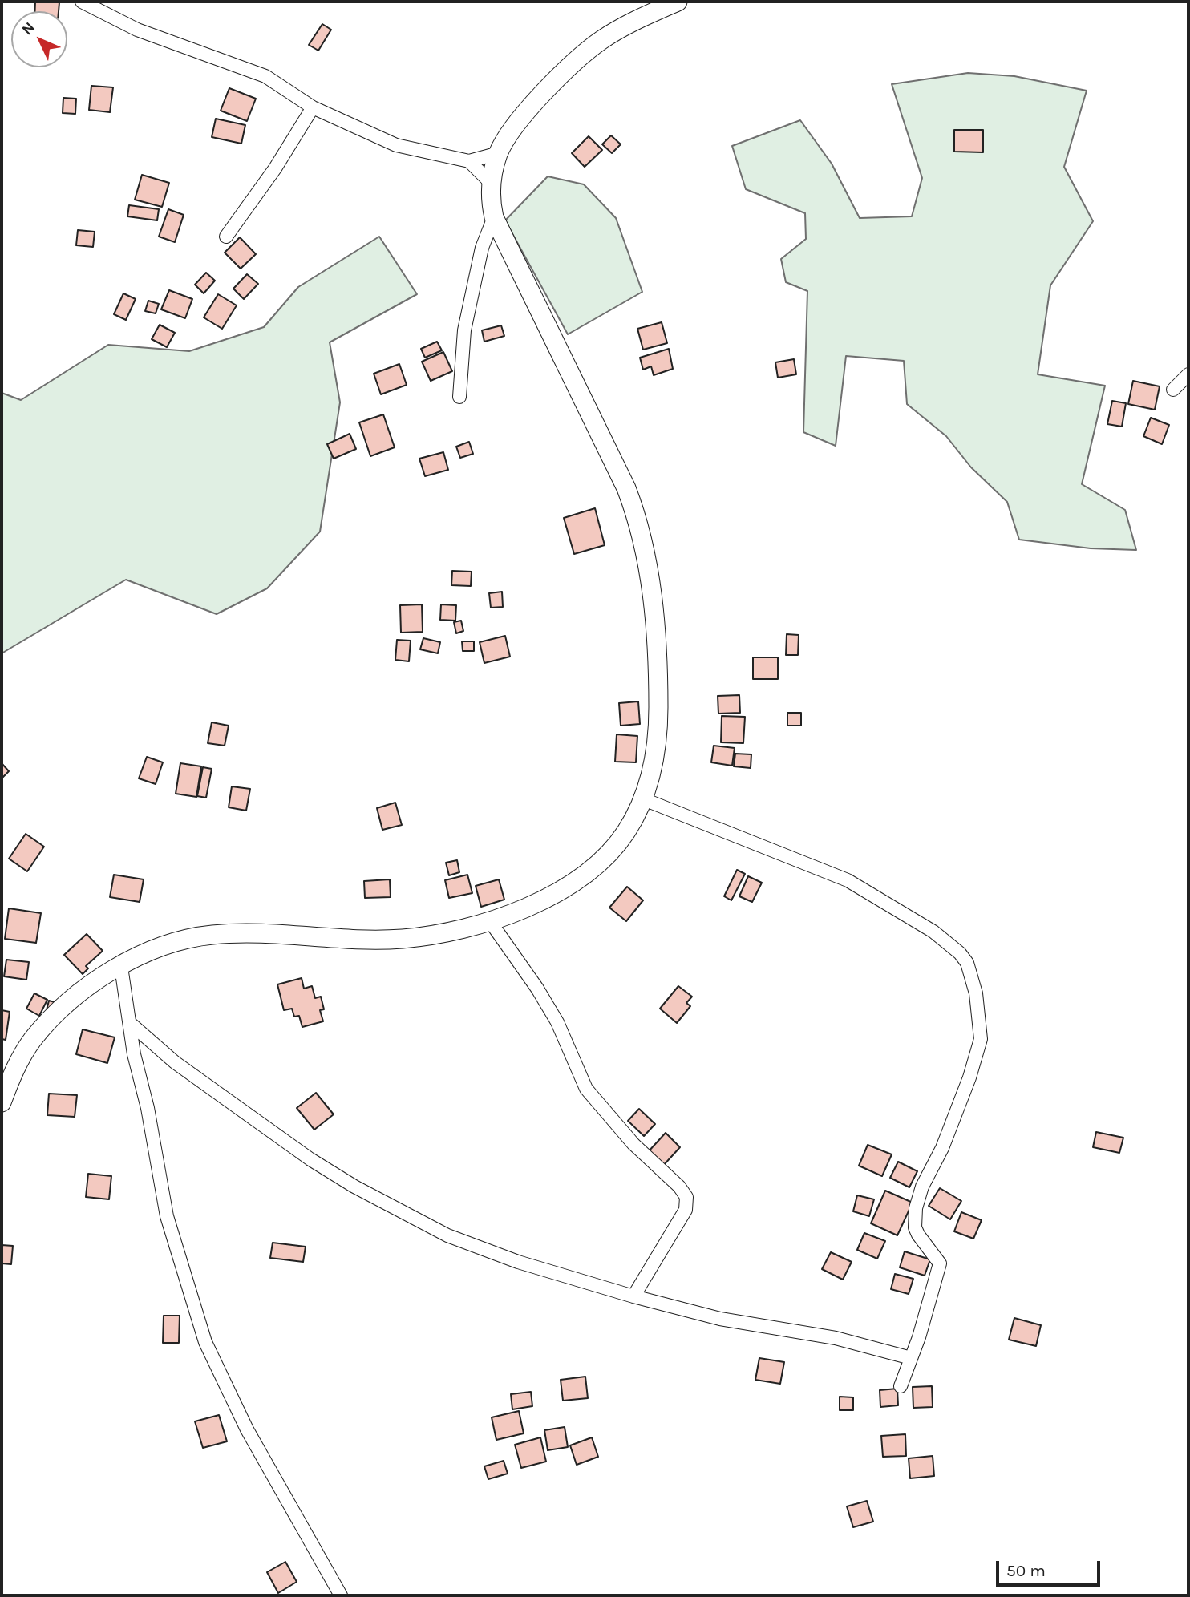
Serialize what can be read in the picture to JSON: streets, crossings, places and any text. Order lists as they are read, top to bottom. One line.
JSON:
{"scale_bar":"50 m","north":"top left"}
